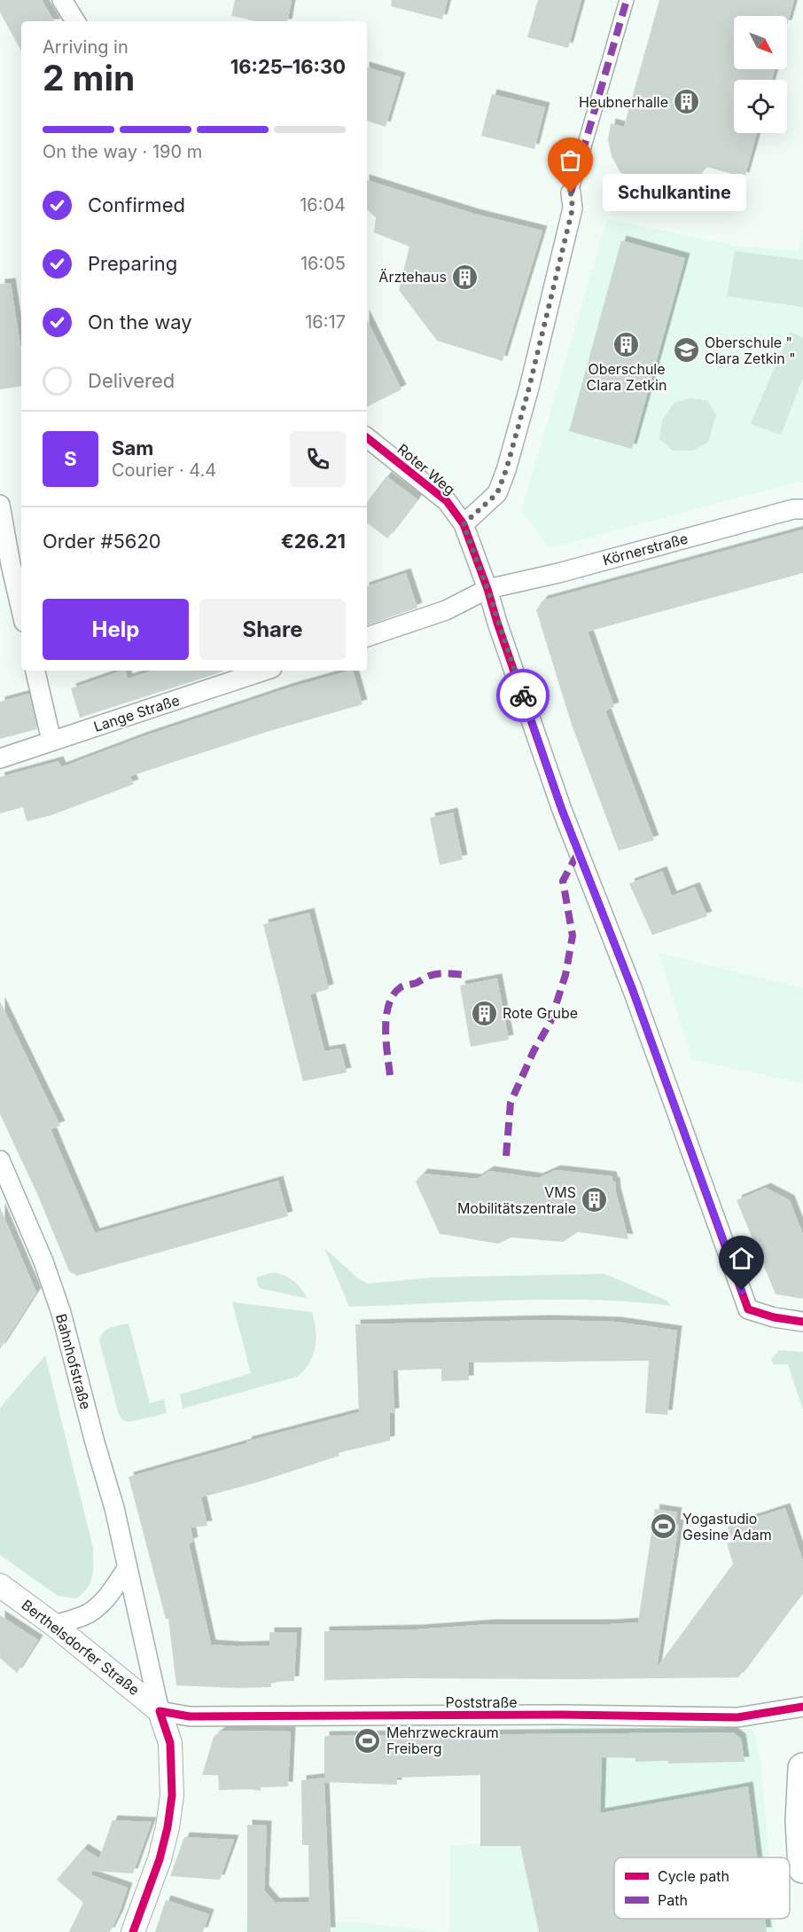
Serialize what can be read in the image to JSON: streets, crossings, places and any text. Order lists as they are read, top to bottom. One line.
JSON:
{"streets":{"street":["Roter Weg","Körnerstraße","Lange Straße","Bahnhofstraße","Berthelsdorfer Straße","Poststraße"]},"crossings":[["Roter Weg","Körnerstraße"],["Bahnhofstraße","Berthelsdorfer Straße"],["Bahnhofstraße","Poststraße"],["Berthelsdorfer Straße","Poststraße"]],"places":{"building":["Heubnerhalle","Ärztehaus","Oberschule Clara Zetkin","Rote Grube","VMS Mobilitätszentrale"],"other":["Schulkantine"],"school or university":["Oberschule \" Clara Zetkin \""],"sports":["Yogastudio Gesine Adam","Mehrzweckraum Freiberg"]},"legend":["Cycle path","Path"],"north":"bottom right","page":{"heading":["2 min","Arriving in","16:25–16:30"],"panel":["Sam","Courier · 4.4","Order #5620","€26.21"],"bar":"On the way · 190 m","bubble":"Schulkantine","list":[["Confirmed","16:04"],["Preparing","16:05"],["On the way","16:17"],"Delivered"],"round":"S","buttons":["Help","Share"]}}
